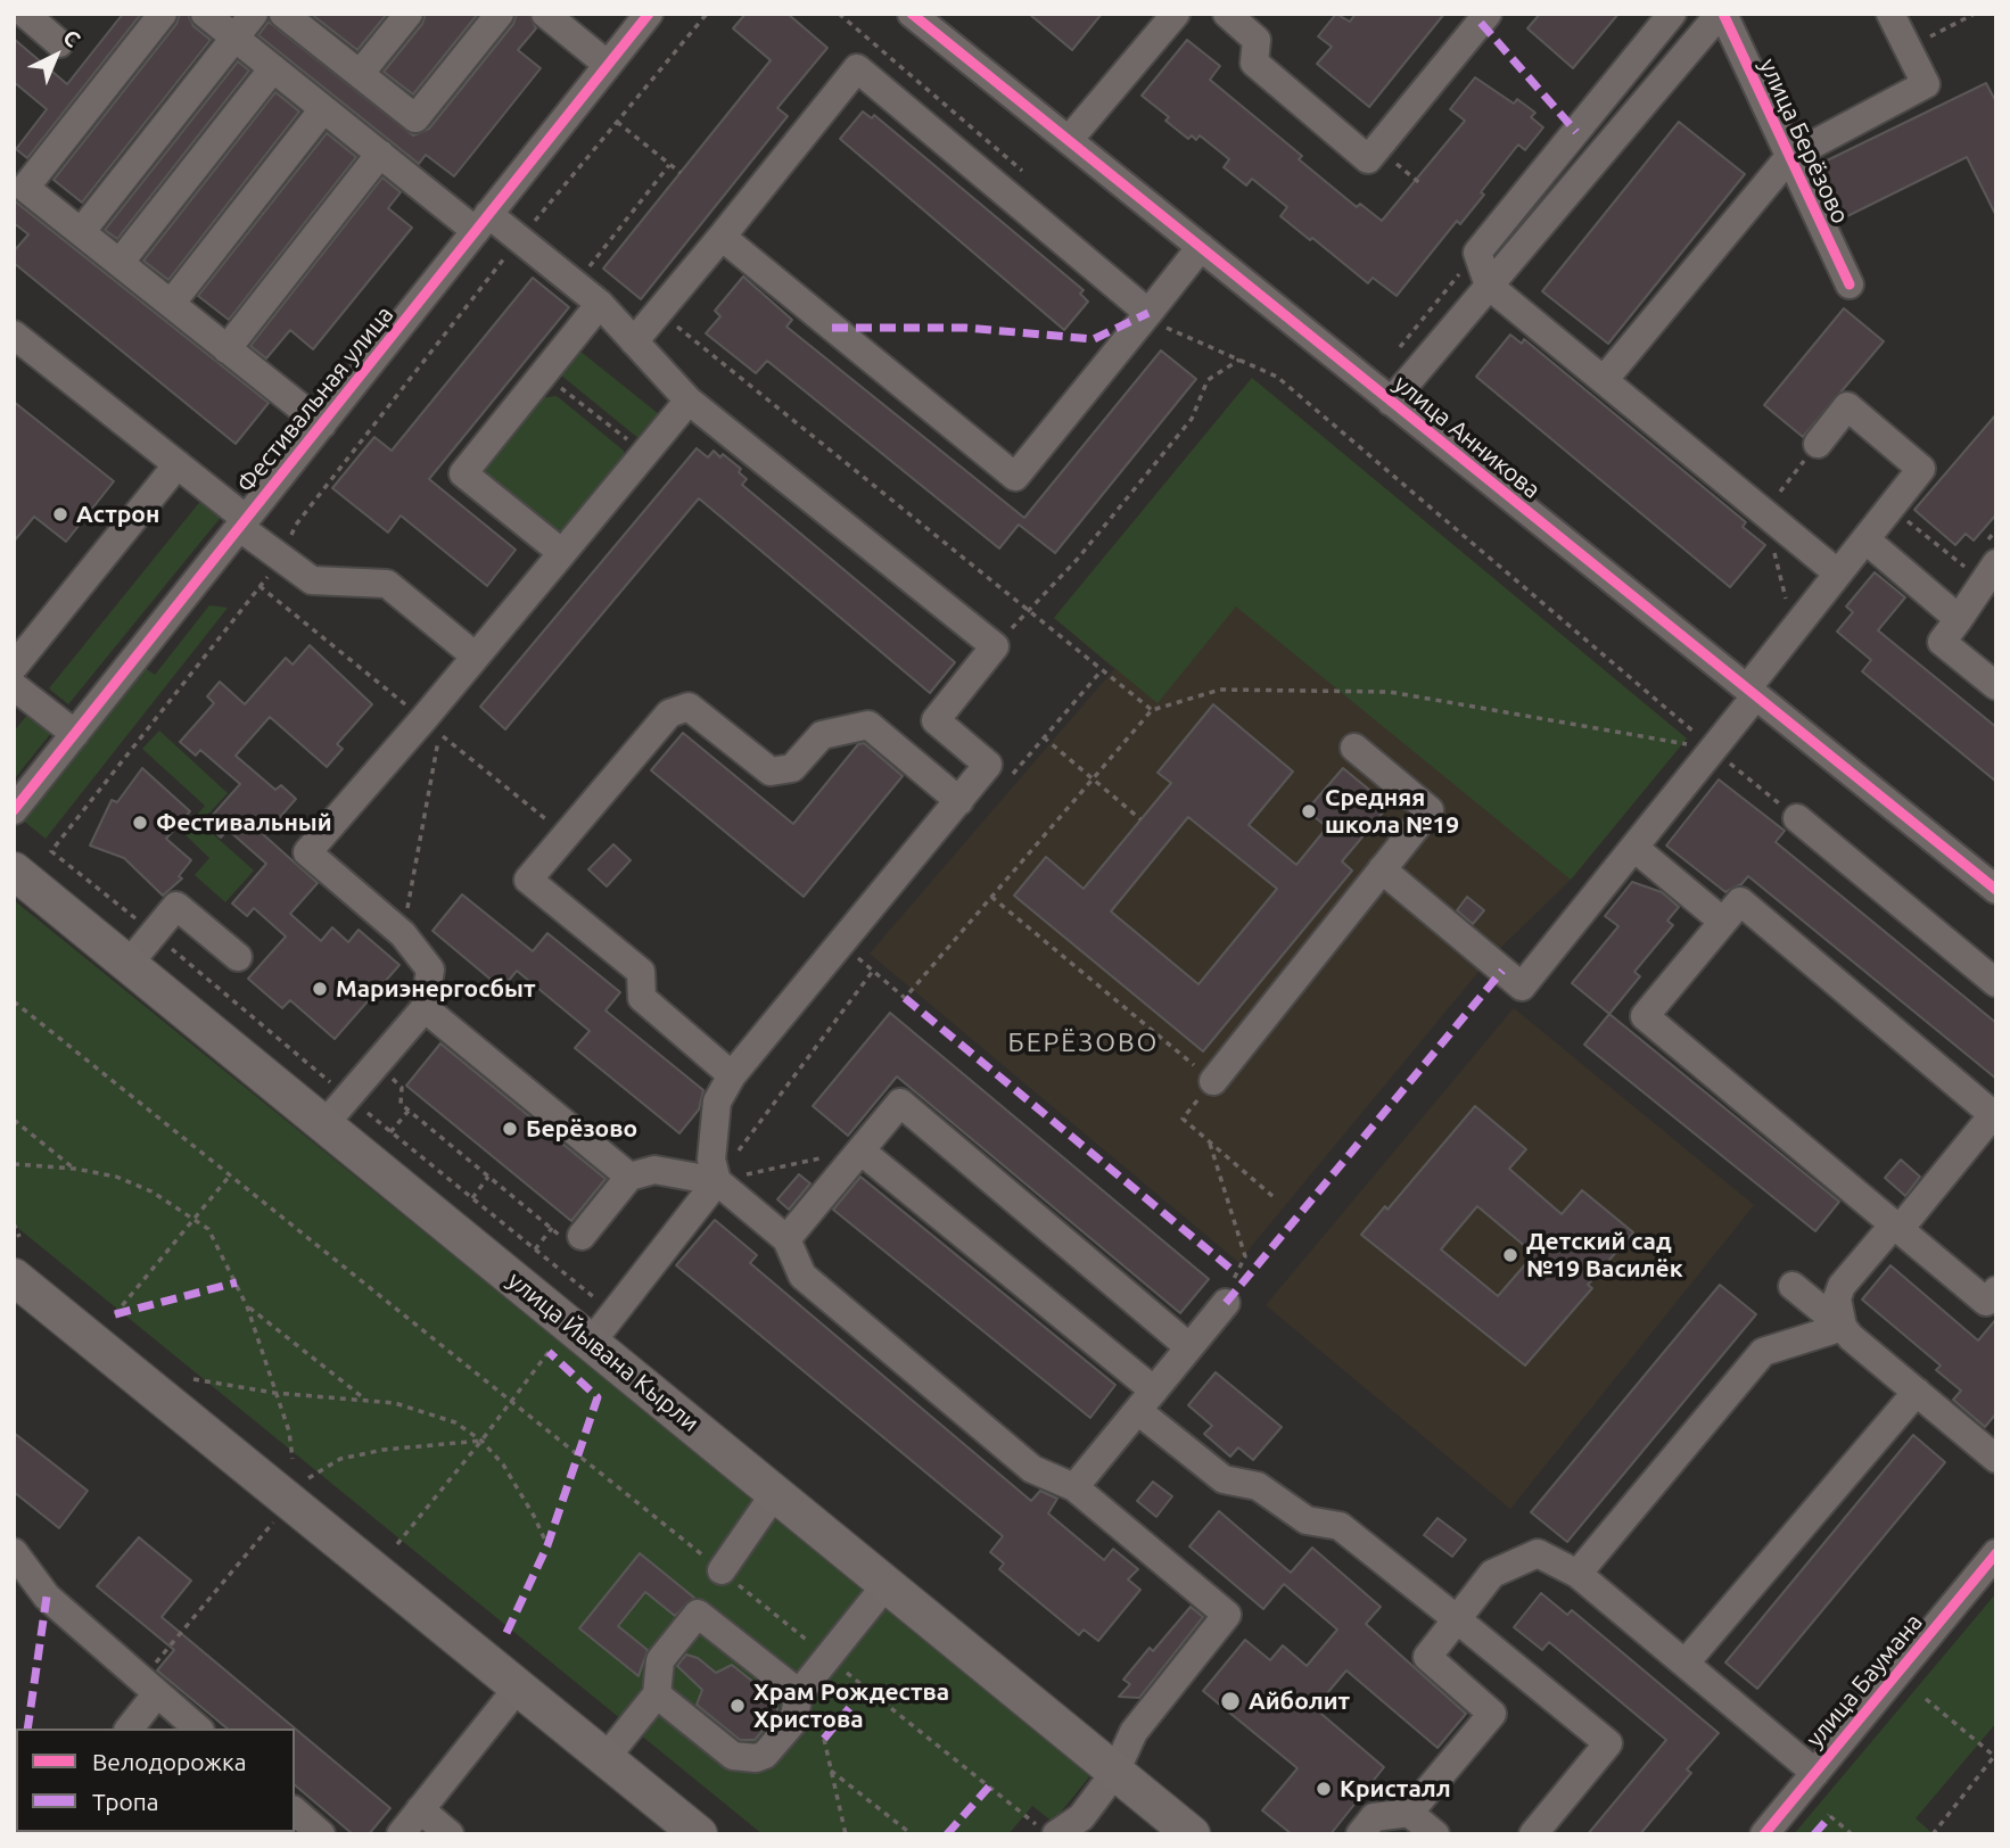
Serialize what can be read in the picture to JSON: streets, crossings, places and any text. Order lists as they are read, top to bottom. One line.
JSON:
{"streets":{"main road":["улица Йывана Кырли"],"street":["улица Берёзово","Фестивальная улица","улица Анникова","улица Баумана"]},"districts":["БЕРЁЗОВО"],"places":["Астрон","Средняя школа №19","Фестивальный","Мариэнергосбыт","Берёзово","Детский сад №19 Василёк","Айболит","Храм Рождества Христова","Кристалл"],"legend":["Велодорожка","Тропа"],"north":"top right"}
